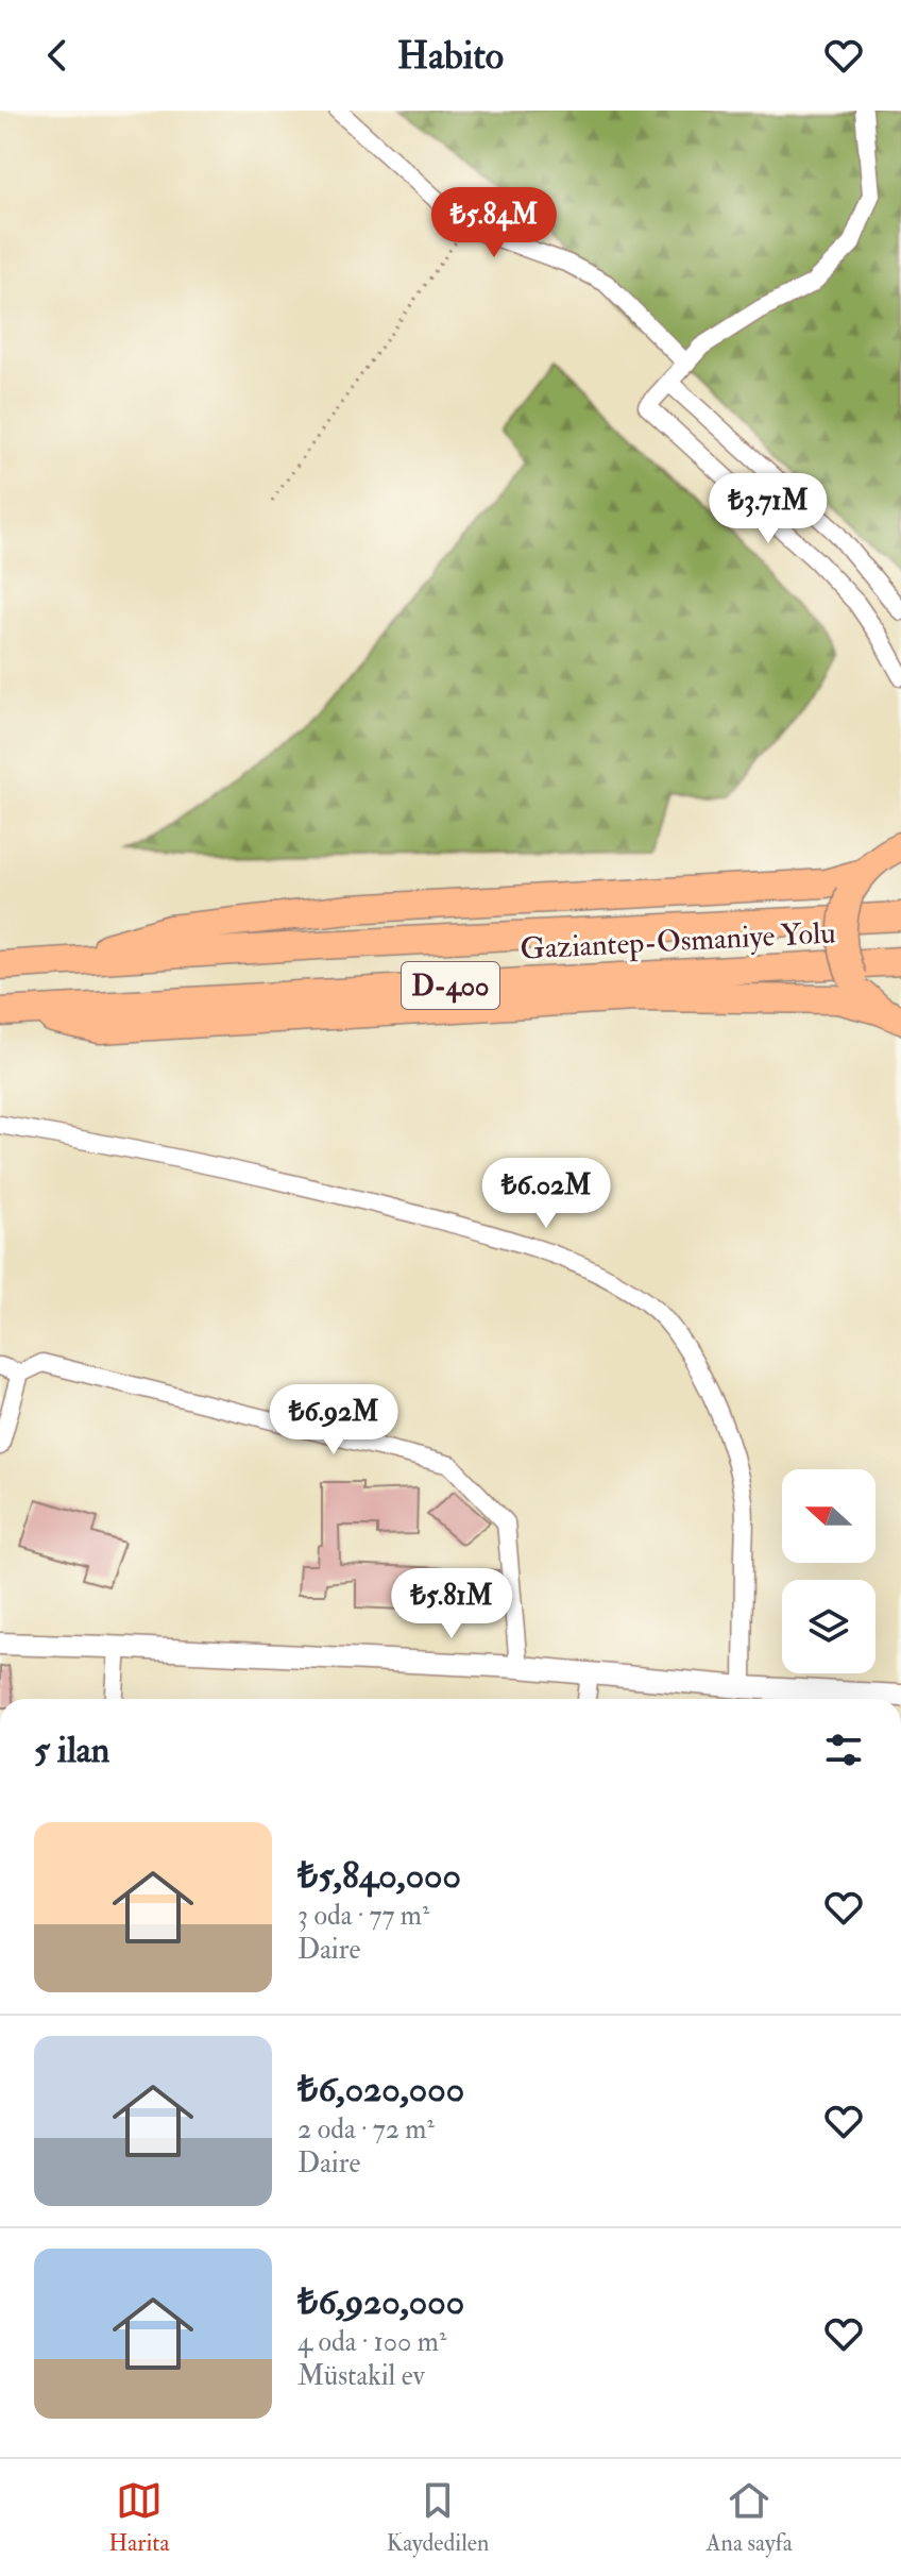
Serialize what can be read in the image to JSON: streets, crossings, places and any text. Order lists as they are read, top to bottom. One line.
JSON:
{"streets":{"main road":["Gaziantep-Osmaniye Yolu","D-400"]},"north":"left","page":{"header":"Habito","price":["₺5.84M","₺3.71M","₺6.02M","₺6.92M","₺5.81M"],"heading":"5 ilan","list":[{"name":"₺5,840,000","note":"3 oda · 77 m² · Daire"},{"name":"₺6,020,000","note":"2 oda · 72 m² · Daire"},{"name":"₺6,920,000","note":"4 oda · 100 m² · Müstakil ev"}],"tabs":["Harita","Kaydedilen","Ana sayfa"]}}
